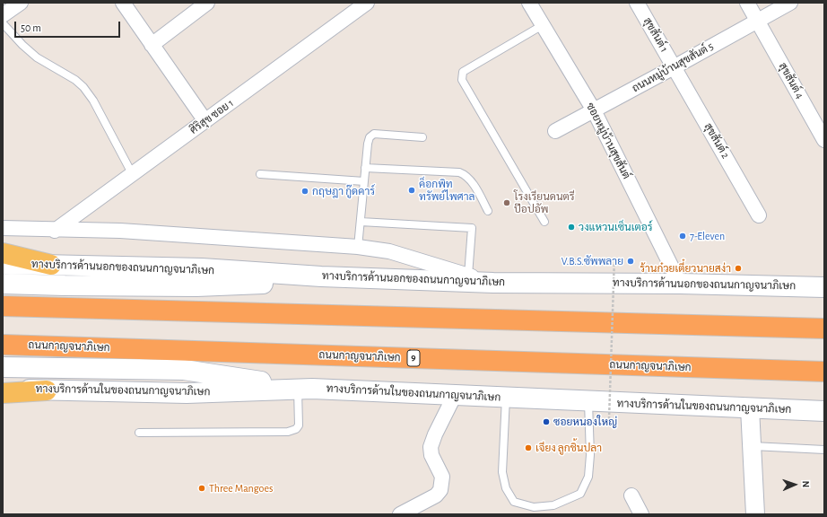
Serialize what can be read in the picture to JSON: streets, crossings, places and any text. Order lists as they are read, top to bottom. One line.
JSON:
{"streets":{"highway":["ถนนกาญจนาภิเษก","9"],"main road":["ทางบริการด้านนอกของถนนกาญจนาภิเษก","ทางบริการด้านในของถนนกาญจนาภิเษก"],"street":["สุขสันต์ 1","ถนนหมู่บ้านสุขสันต์ 5","สุขสันต์ 4","ศิริสุข ซอย 1","ซอยหมู่บ้านสุขสันต์","สุขสันต์ 2"]},"crossings":[["สุขสันต์ 1","ถนนหมู่บ้านสุขสันต์ 5"],["สุขสันต์ 1","สุขสันต์ 2"],["ถนนหมู่บ้านสุขสันต์ 5","สุขสันต์ 4"],["ถนนหมู่บ้านสุขสันต์ 5","ซอยหมู่บ้านสุขสันต์"],["ถนนหมู่บ้านสุขสันต์ 5","สุขสันต์ 2"],["ซอยหมู่บ้านสุขสันต์","ทางบริการด้านนอกของถนนกาญจนาภิเษก"]],"places":["ค็อกพิท ทรัพย์ไพศาล","กฤษฎา กู๊ดคาร์","โรงเรียนดนตรี ป๊อปอัพ","วงแหวนเซ็นเตอร์","7-Eleven","V.B.S.ซัพพลาย","ร้านก๋วยเตี๋ยวนายสง่า","ซอยหนองใหญ่","เจียง ลูกชิ้นปลา","Three Mangoes"],"scale_bar":"50 m","north":"right"}
